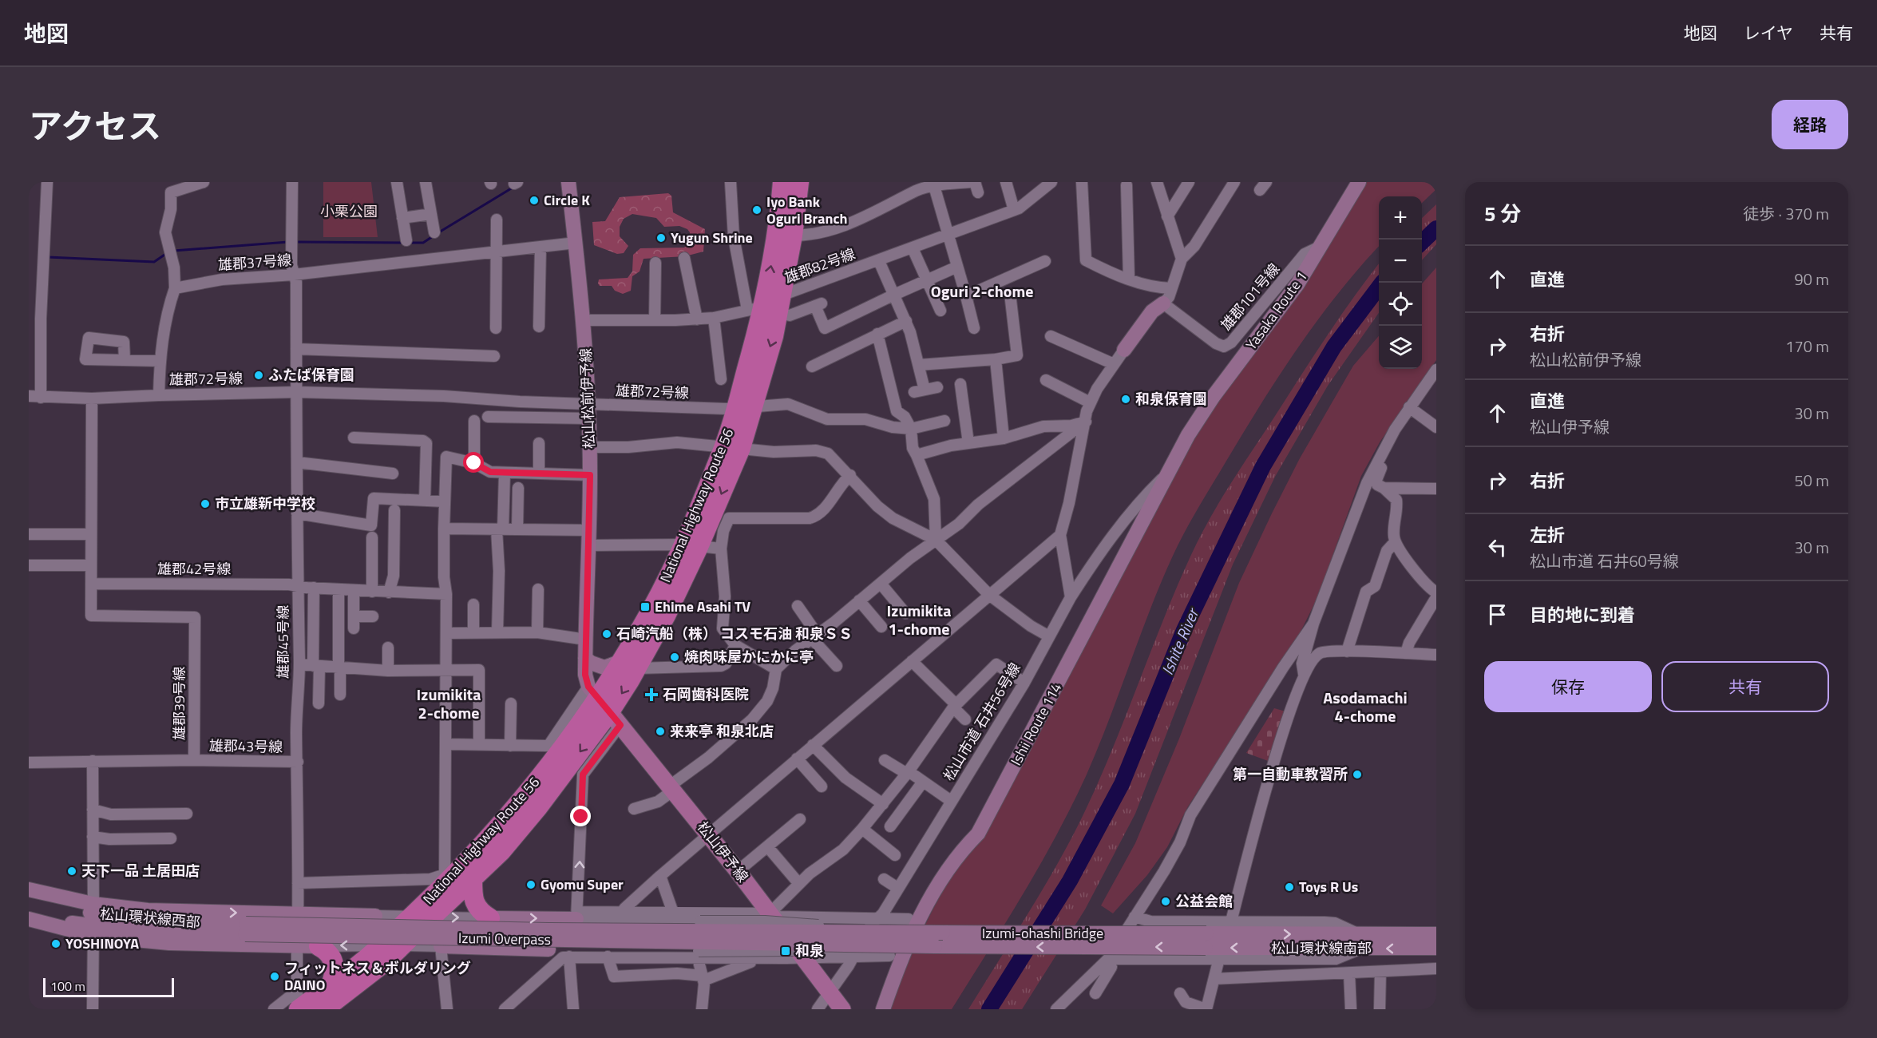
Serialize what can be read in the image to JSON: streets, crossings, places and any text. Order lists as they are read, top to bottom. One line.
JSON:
{"streets":{"highway":["National Highway Route 56"],"main road":["松山伊予線"],"street":["雄郡37号線","雄郡82号線","雄郡101号線","Yasaka Route 1","雄郡72号線","松山松前伊予線","雄郡42号線","雄郡45号線","雄郡39号線","松山市道 石井56号線","Ishii Route 114","雄郡43号線","松山環状線西部","Izumi-ohashi Bridge","Izumi Overpass","松山環状線南部"]},"crossings":[["雄郡37号線","松山松前伊予線"],["雄郡37号線","雄郡45号線"],["雄郡82号線","松山松前伊予線"],["雄郡82号線","National Highway Route 56"],["雄郡101号線","Yasaka Route 1"],["Yasaka Route 1","Ishii Route 114"],["雄郡72号線","松山松前伊予線"],["雄郡72号線","National Highway Route 56"],["雄郡72号線","雄郡45号線"],["松山松前伊予線","National Highway Route 56"],["松山松前伊予線","松山伊予線"],["National Highway Route 56","雄郡45号線"],["National Highway Route 56","松山伊予線"],["雄郡42号線","雄郡45号線"],["雄郡42号線","雄郡39号線"],["雄郡45号線","雄郡43号線"],["雄郡39号線","雄郡43号線"],["松山市道 石井56号線","Ishii Route 114"],["松山市道 石井56号線","松山伊予線"],["松山市道 石井56号線","Izumi-ohashi Bridge"],["松山環状線西部","Izumi Overpass"],["Izumi-ohashi Bridge","Izumi Overpass"],["Izumi-ohashi Bridge","松山環状線南部"]],"districts":["Oguri 2-chome","Izumikita 1-chome","Izumikita 2-chome","Asodamachi 4-chome"],"water":["Ishite River"],"parks":["小栗公園"],"places":{"other":["Circle K","Iyo Bank Oguri Branch","Yugun Shrine","ふたば保育園","和泉保育園","市立雄新中学校","石崎汽船（株） コスモ石油 和泉ＳＳ","焼肉味屋かにかに亭","来来亭 和泉北店","第一自動車教習所","天下一品 土居田店","Gyomu Super","Toys R Us","公益会館","YOSHINOYA","フィットネス＆ボルダリング DAINO"],"transit":["Ehime Asahi TV","和泉"],"health":["石岡歯科医院"]},"scale_bar":"100 m","page":{"header":"地図","nav":["地図","レイヤ","共有"],"title":"アクセス","buttons":["経路",["保存","共有"]],"heading":["5 分","徒歩 · 370 m"],"map_buttons":["+","−"],"list":[["直進","90 m"],["右折","松山松前伊予線","170 m"],["直進","松山伊予線","30 m"],["右折","50 m"],["左折","松山市道 石井60号線","30 m"],"目的地に到着"],"scale":"100 m"}}
